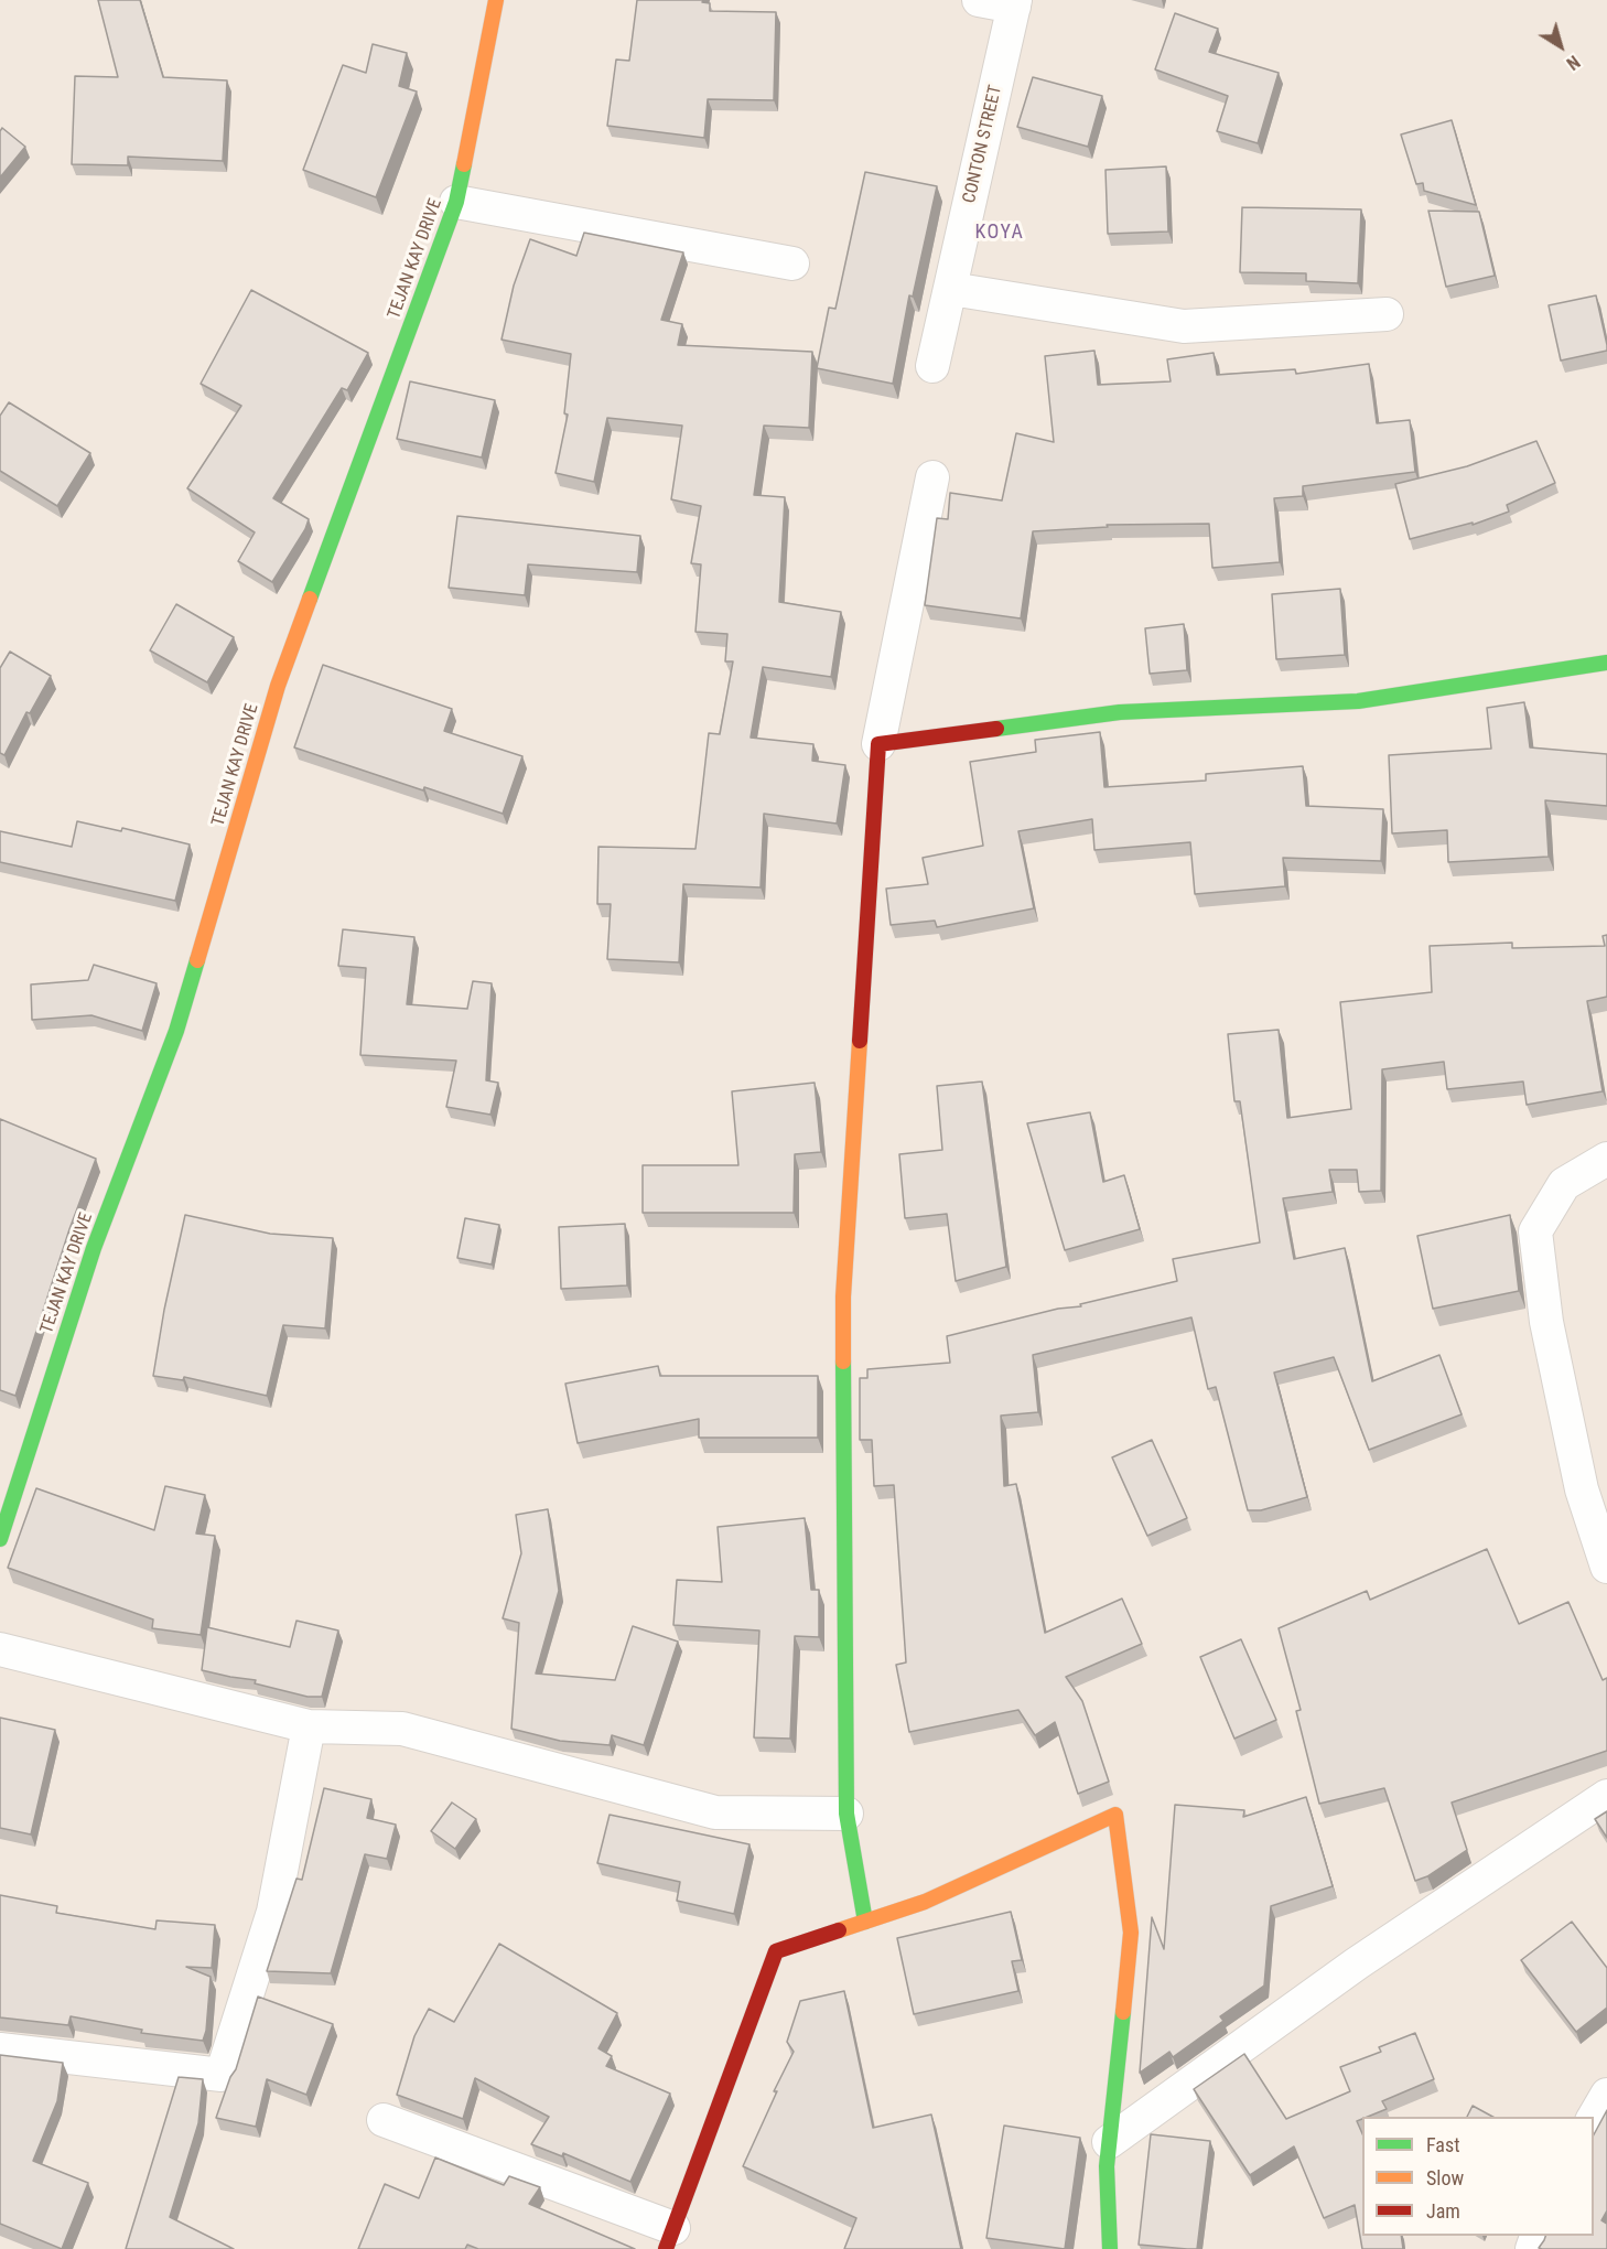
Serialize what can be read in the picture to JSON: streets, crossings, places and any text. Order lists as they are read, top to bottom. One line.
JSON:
{"streets":{"street":["CONTON STREET","TEJAN KAY DRIVE"]},"districts":["KOYA"],"legend":["Fast","Slow","Jam"],"north":"bottom right"}
